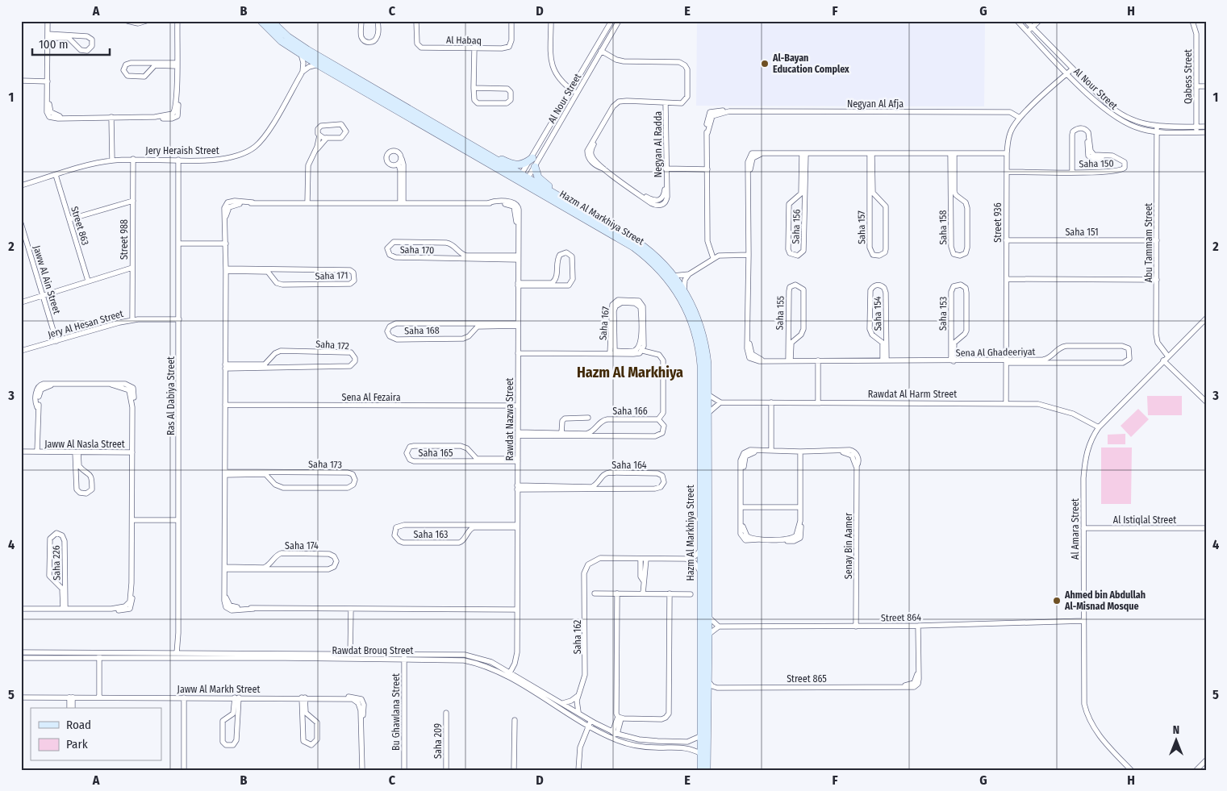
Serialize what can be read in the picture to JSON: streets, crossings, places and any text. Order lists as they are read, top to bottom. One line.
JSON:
{"streets":{"street":["Al Habaq","Qabess Street","Al Nour Street","Negyan Al Afja","Negyan Al Radda","Jery Heraish Street","Saha 150","Hazm Al Markhiya Street","Street 936","Street 863","Saha 156","Saha 157","Saha 158","Saha 151","Street 988","Abu Tammam Street","Saha 170","Saha 171","Jaww Al Ain Street","Saha 155","Saha 154","Saha 153","Saha 167","Jery Al Hesan Street","Saha 168","Saha 172","Sena Al Ghadeeriyat","Rawdat Al Harm Street","Ras Al Dabiya Street","Sena Al Fezaira","Saha 166","Rawdat Nazwa Street","Jaww Al Nasla Street","Saha 165","Saha 173","Saha 164","Al Istiqlal Street","Al Amara Street","Saha 163","Saha 174","Senay Bin Aamer","Saha 226","Street 864","Saha 162","Rawdat Brouq Street","Street 865","Jaww Al Markh Street","Bu Ghawlana Street","Saha 209"]},"crossings":[["Qabess Street","Al Nour Street"],["Al Nour Street","Hazm Al Markhiya Street"],["Al Nour Street","Street 936"],["Al Nour Street","Abu Tammam Street"],["Negyan Al Afja","Street 936"],["Jery Heraish Street","Street 863"],["Jery Heraish Street","Street 988"],["Jery Heraish Street","Ras Al Dabiya Street"],["Saha 150","Street 936"],["Hazm Al Markhiya Street","Rawdat Brouq Street"],["Street 936","Saha 151"],["Street 936","Sena Al Ghadeeriyat"],["Street 936","Rawdat Al Harm Street"],["Saha 156","Sena Al Ghadeeriyat"],["Saha 157","Sena Al Ghadeeriyat"],["Saha 158","Sena Al Ghadeeriyat"],["Saha 151","Abu Tammam Street"],["Street 988","Jery Al Hesan Street"],["Abu Tammam Street","Al Amara Street"],["Saha 170","Rawdat Nazwa Street"],["Saha 171","Rawdat Nazwa Street"],["Jaww Al Ain Street","Jery Al Hesan Street"],["Saha 155","Sena Al Ghadeeriyat"],["Saha 154","Sena Al Ghadeeriyat"],["Saha 153","Sena Al Ghadeeriyat"],["Saha 167","Saha 166"],["Saha 167","Rawdat Nazwa Street"],["Jery Al Hesan Street","Ras Al Dabiya Street"],["Saha 168","Rawdat Nazwa Street"],["Saha 172","Rawdat Nazwa Street"],["Rawdat Al Harm Street","Al Amara Street"],["Ras Al Dabiya Street","Rawdat Brouq Street"],["Sena Al Fezaira","Rawdat Nazwa Street"],["Saha 166","Rawdat Nazwa Street"],["Rawdat Nazwa Street","Saha 165"],["Rawdat Nazwa Street","Saha 173"],["Rawdat Nazwa Street","Saha 164"],["Rawdat Nazwa Street","Saha 163"],["Rawdat Nazwa Street","Saha 174"],["Rawdat Nazwa Street","Rawdat Brouq Street"],["Jaww Al Nasla Street","Saha 226"],["Al Istiqlal Street","Al Amara Street"],["Al Amara Street","Street 864"],["Senay Bin Aamer","Street 864"],["Street 864","Street 865"],["Saha 162","Rawdat Brouq Street"],["Rawdat Brouq Street","Bu Ghawlana Street"]],"districts":["Hazm Al Markhiya"],"places":["Al-Bayan Education Complex","Ahmed bin Abdullah Al-Misnad Mosque"],"legend":["Road","Park"],"scale_bar":"100 m","north":"top","grid":{"columns":["A","B","C","D","E","F","G","H"],"rows":["1","2","3","4","5"]}}
